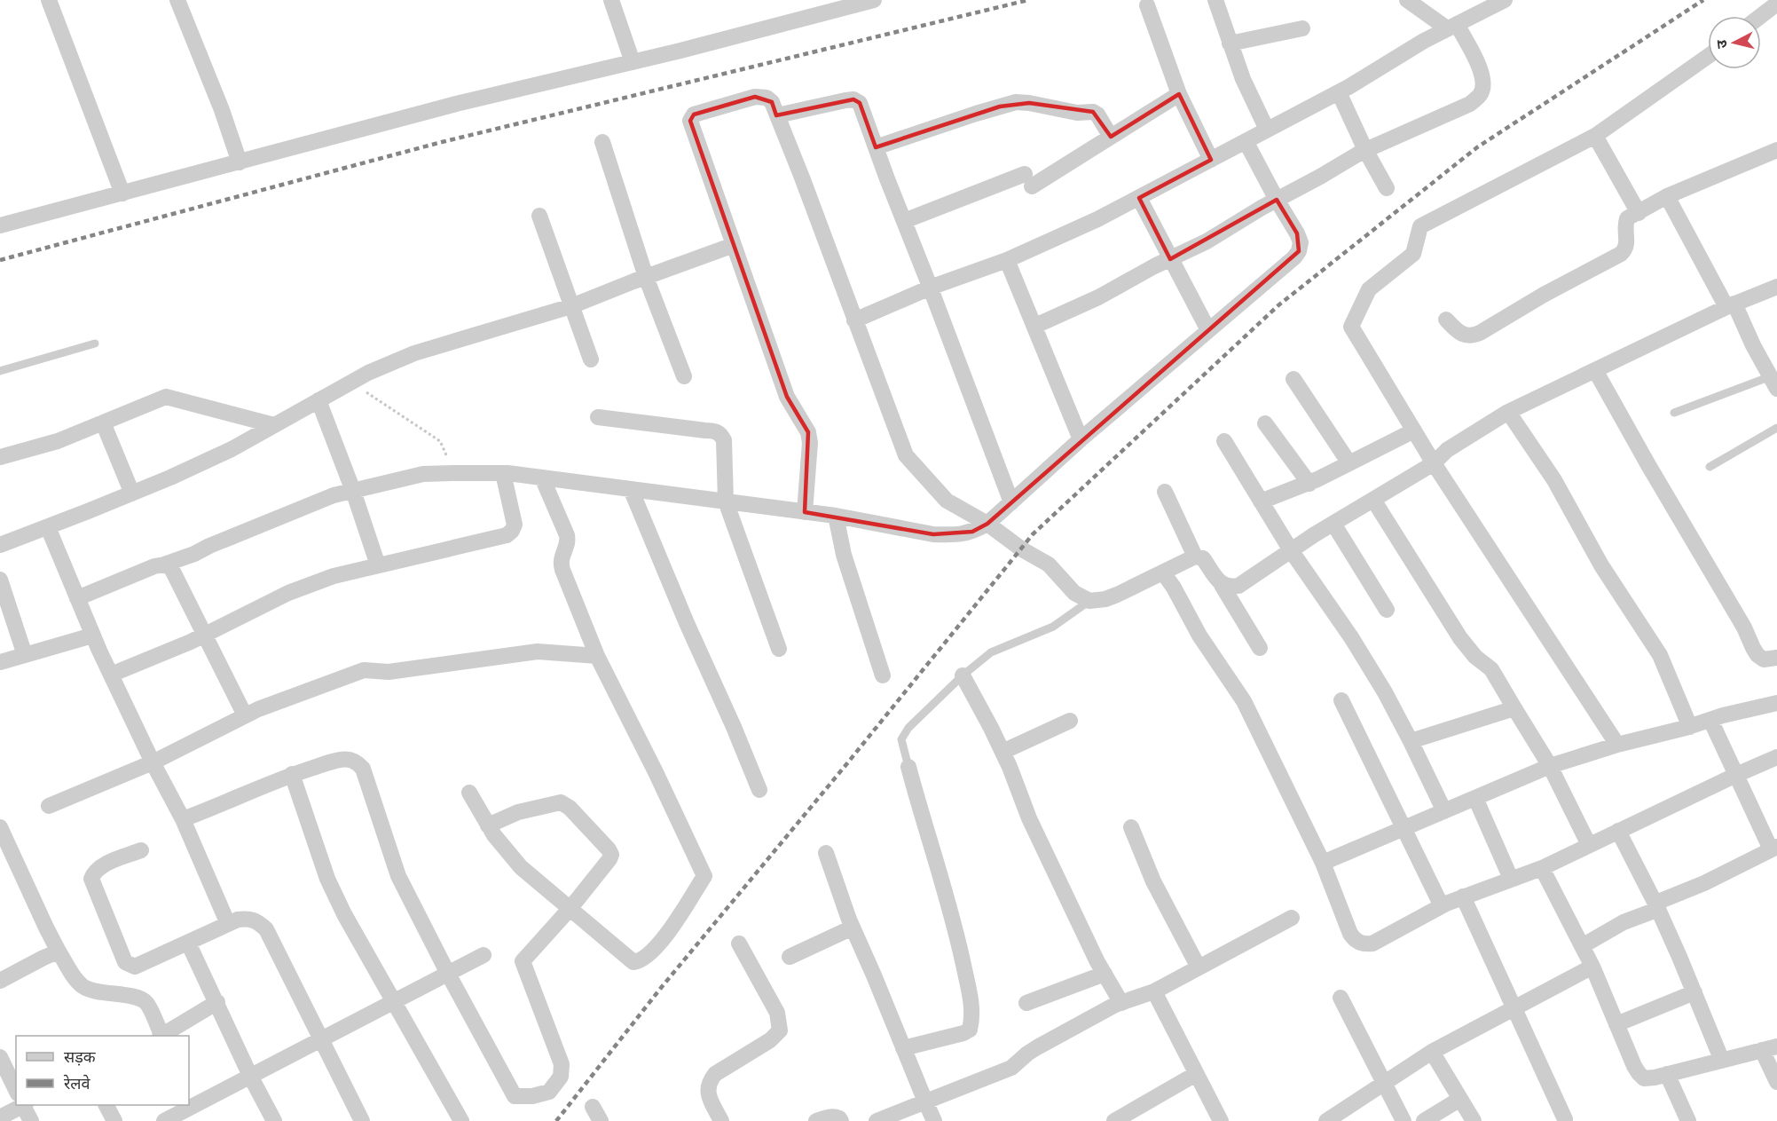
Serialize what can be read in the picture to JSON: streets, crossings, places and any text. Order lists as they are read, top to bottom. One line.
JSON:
{"legend":["सड़क","रेलवे"],"north":"left"}
